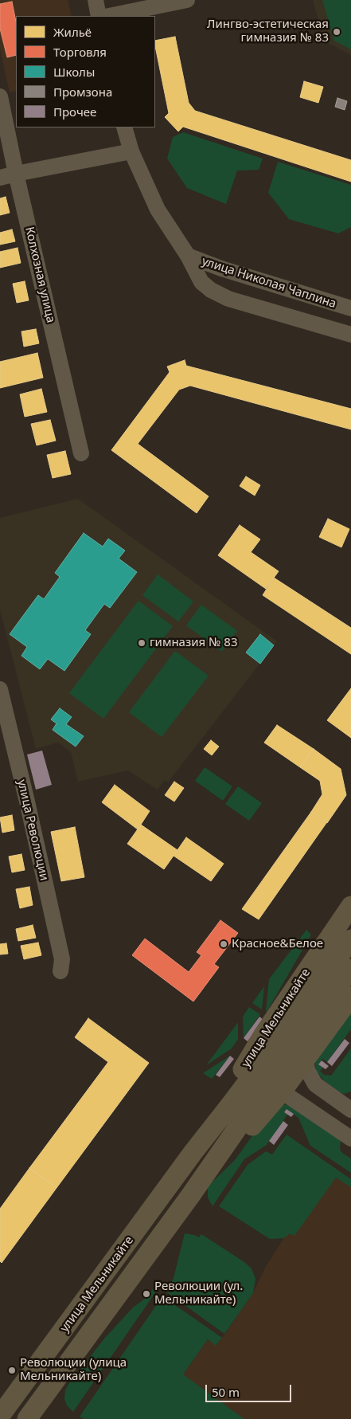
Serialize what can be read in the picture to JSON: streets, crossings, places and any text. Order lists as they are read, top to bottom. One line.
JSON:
{"streets":{"main road":["улица Мельникайте"],"street":["Колхозная улица","улица Николая Чаплина","улица Революции"]},"places":["Лингво-эстетическая гимназия № 83","гимназия № 83","Красное&Белое","Революции (ул. Мельникайте)","Революции (улица Мельникайте)"],"legend":["Жильё","Торговля","Школы","Промзона","Прочее"],"scale_bar":"50 m"}
